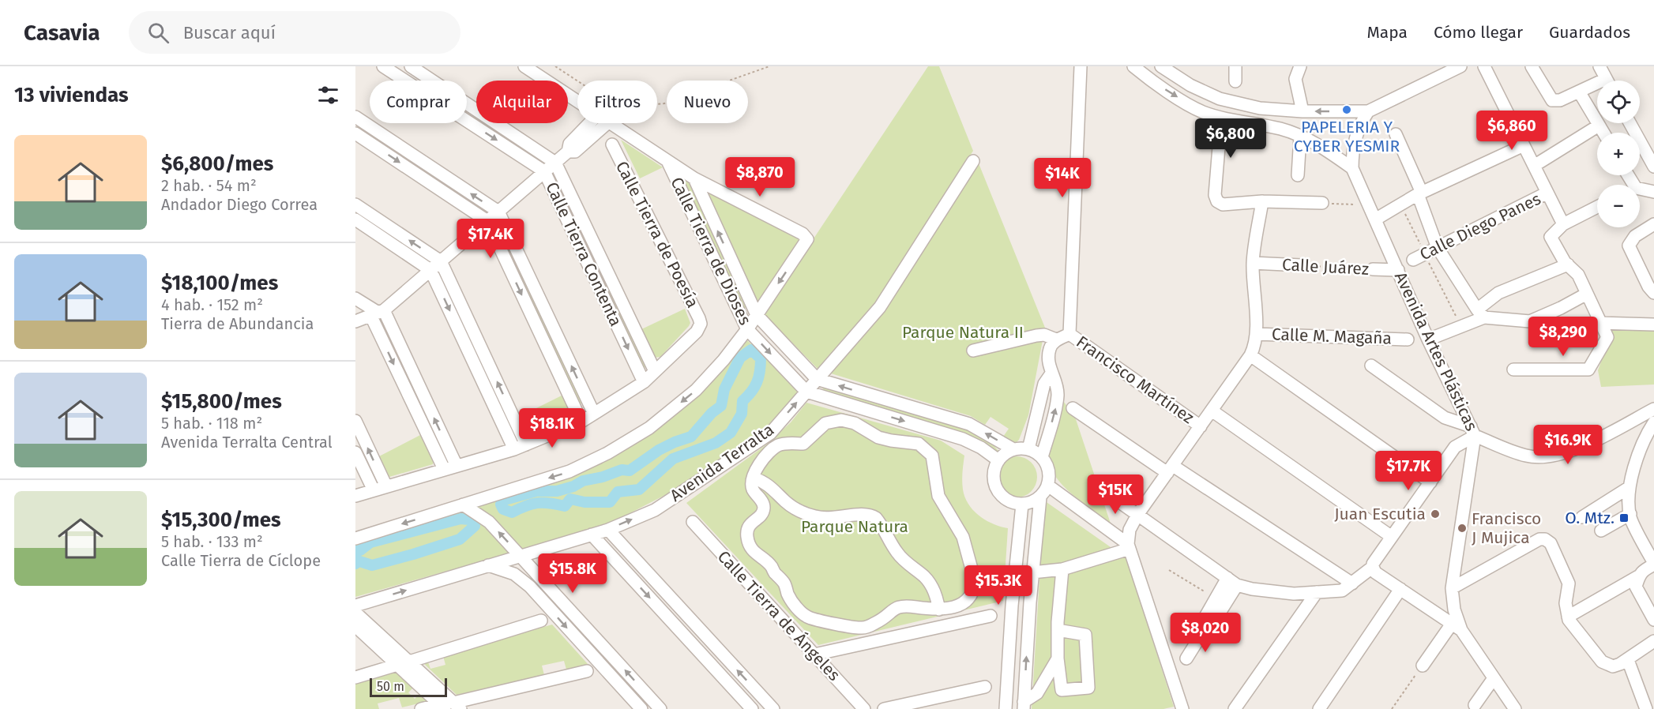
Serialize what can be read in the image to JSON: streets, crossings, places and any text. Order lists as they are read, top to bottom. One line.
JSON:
{"streets":{"street":["Calle Diego Panes","Calle Tierra de Poesía","Calle Tierra de Dioses","Calle Tierra Contenta","Calle Juárez","Calle M. Magaña","Avenida Artes Plásticas","Francisco Martínez","Avenida Terralta","Calle Tierra de Ángeles"]},"crossings":[["Calle Tierra de Poesía","Calle Tierra Contenta"],["Calle Tierra de Dioses","Avenida Terralta"],["Calle Juárez","Avenida Artes Plásticas"]],"parks":["Parque Natura II","Parque Natura"],"places":{"other":["PAPELERIA Y CYBER YESMIR","Juan Escutia","Francisco J Mujica"],"transit":["O. Mtz."]},"scale_bar":"50 m","page":{"header":"Casavia","search":"Buscar aquí","nav":["Mapa","Cómo llegar","Guardados"],"heading":"13 viviendas","map_buttons":["+","−"],"chip":["Comprar","Alquilar","Filtros","Nuevo"],"price":["$6,860","$6,800","$8,870","$14K","$17.4K","$8,290","$18.1K","$16.9K","$17.7K","$15K","$15.8K","$15.3K","$8,020"],"list":[{"name":"$6,800/mes","note":"2 hab. · 54 m² · Andador Diego Correa"},{"name":"$18,100/mes","note":"4 hab. · 152 m² · Tierra de Abundancia"},{"name":"$15,800/mes","note":"5 hab. · 118 m² · Avenida Terralta Central"},{"name":"$15,300/mes","note":"5 hab. · 133 m² · Calle Tierra de Cíclope"}],"scale":"50 m"}}
